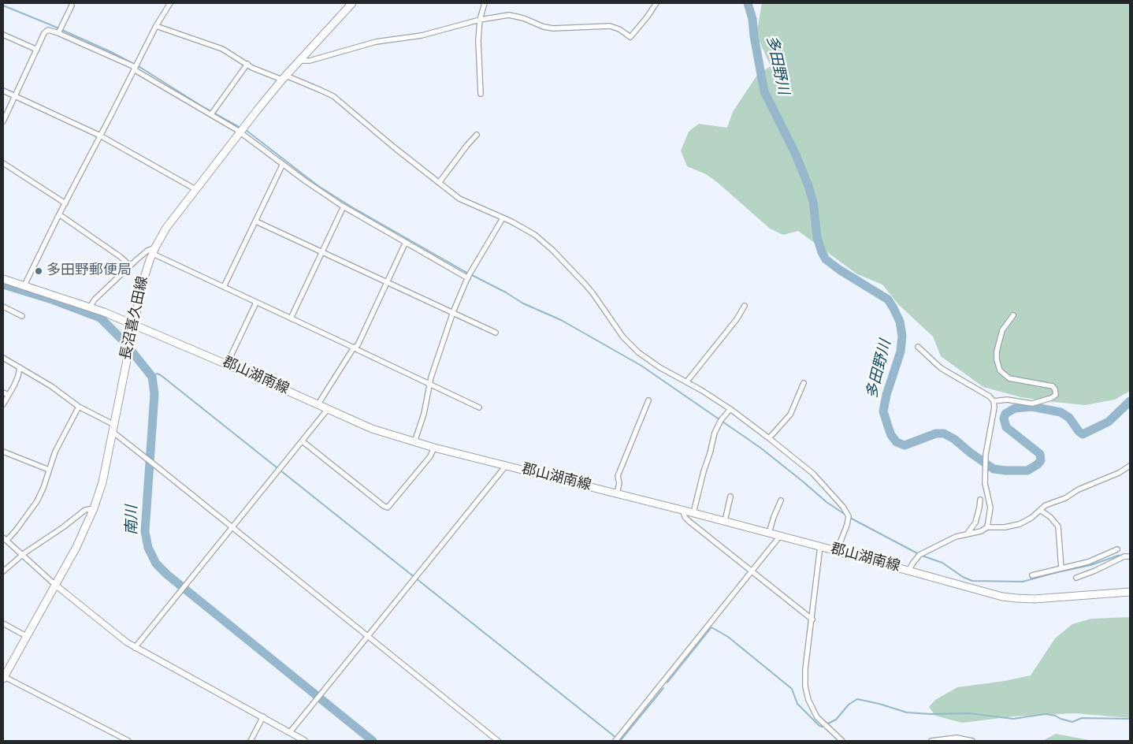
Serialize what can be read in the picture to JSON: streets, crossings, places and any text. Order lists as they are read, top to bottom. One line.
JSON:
{"streets":{"main road":["長沼喜久田線","郡山湖南線"]},"crossings":[["長沼喜久田線","郡山湖南線"]],"water":["多田野川","南川"],"places":["多田野郵便局"]}
